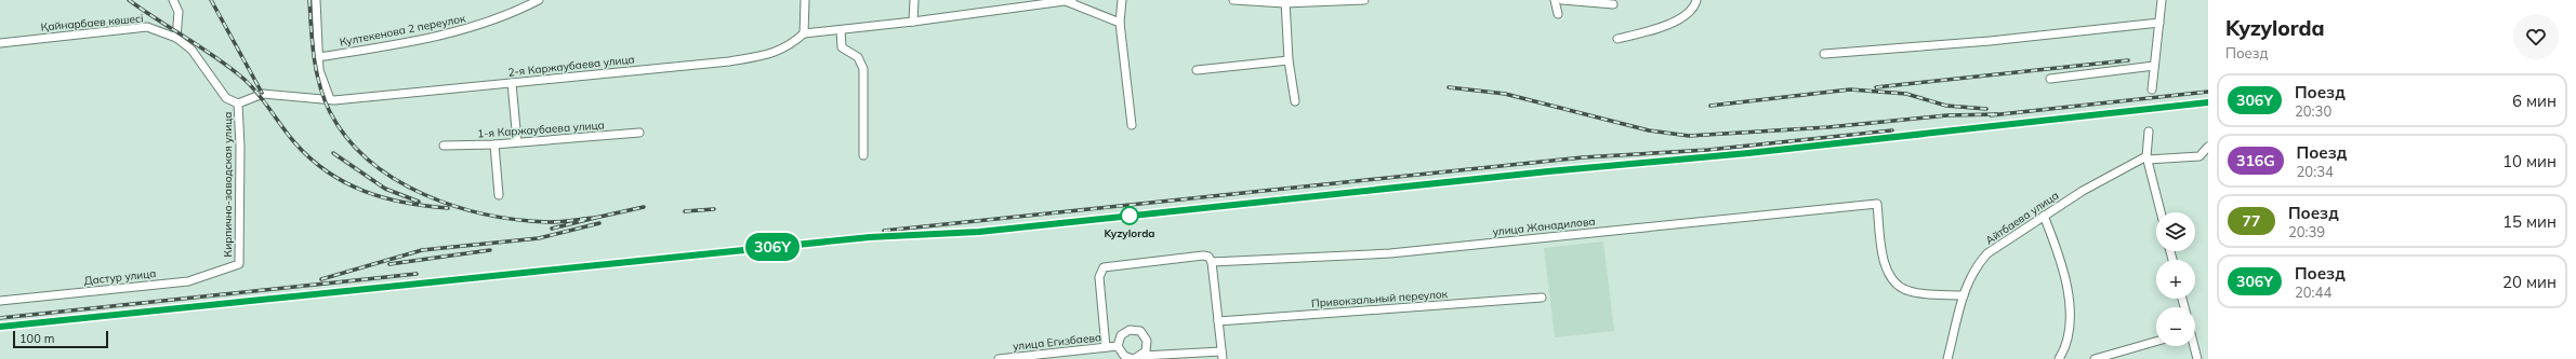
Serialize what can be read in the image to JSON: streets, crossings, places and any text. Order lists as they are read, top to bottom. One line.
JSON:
{"streets":{"street":["Қайнарбаев көшесі","Култекенова 2 переулок","2-я Каржаубаева улица","1-я Каржаубаева улица","Кирпично-заводская улица","Айтбаева улица","улица Жанадилова","Дастур улица","Привокзальный переулок","улица Егизбаева"]},"crossings":[["Қайнарбаев көшесі","Кирпично-заводская улица"],["Кирпично-заводская улица","Дастур улица"],["Айтбаева улица","улица Жанадилова"],["улица Жанадилова","улица Егизбаева"]],"places":["Kyzylorda"],"scale_bar":"100 m","page":{"on_map":"306Y","heading":["Kyzylorda","Поезд"],"list":[{"mark":"306Y","name":"Поезд","note":"20:30","value":"6 мин"},{"mark":"316G","name":"Поезд","note":"20:34","value":"10 мин"},{"mark":"77","name":"Поезд","note":"20:39","value":"15 мин"},{"mark":"306Y","name":"Поезд","note":"20:44","value":"20 мин"}],"map_buttons":["+","−"],"scale":"100 m"}}
